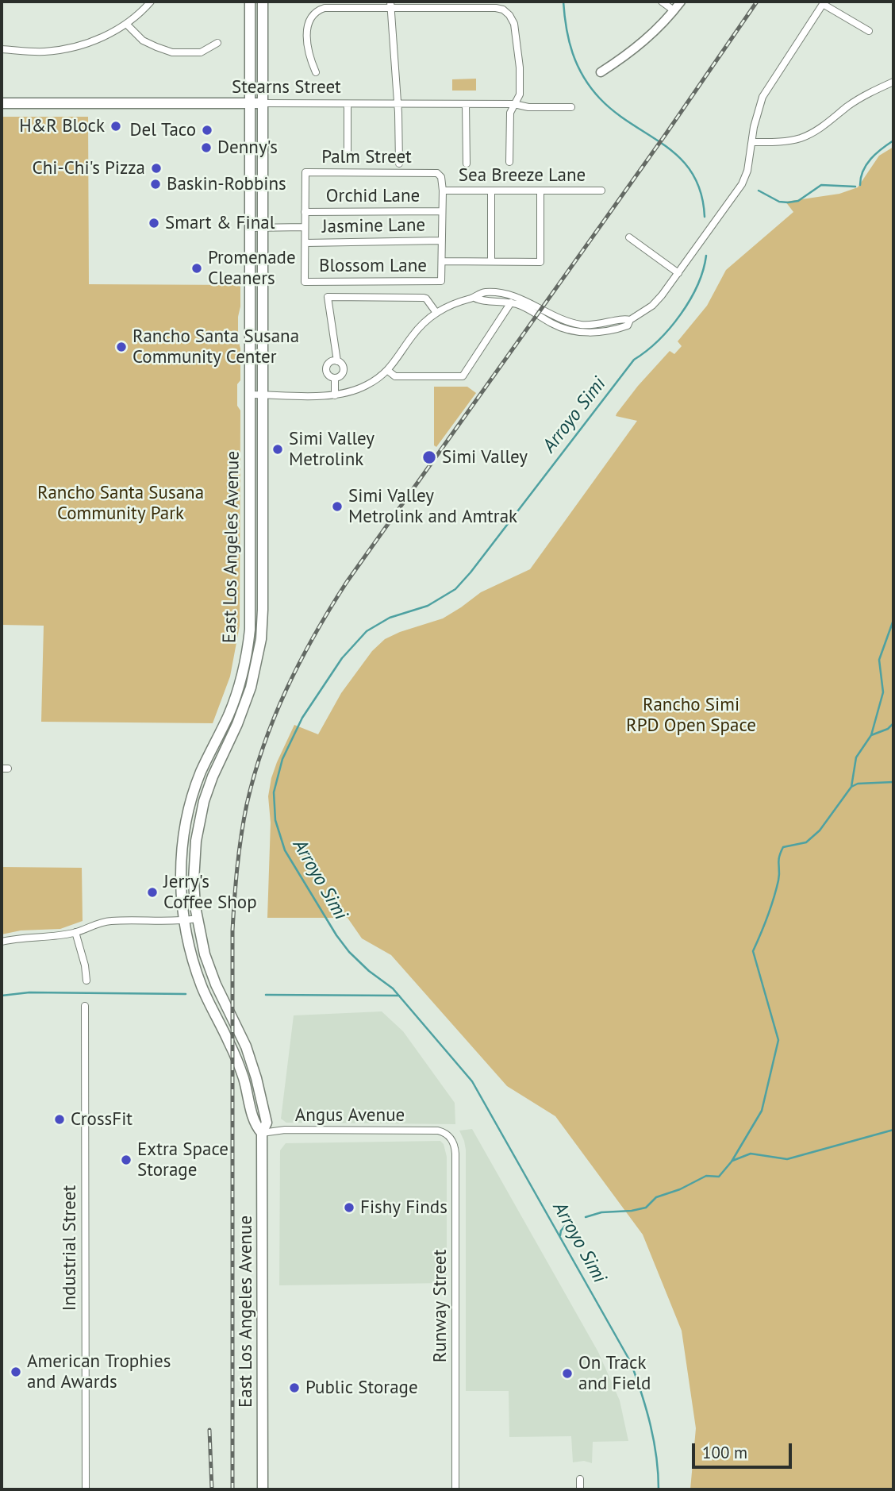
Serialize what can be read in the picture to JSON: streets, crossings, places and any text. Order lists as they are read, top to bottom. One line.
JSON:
{"streets":{"main road":["Stearns Street","East Los Angeles Avenue"],"street":["Palm Street","Sea Breeze Lane","Orchid Lane","Jasmine Lane","Blossom Lane","Angus Avenue","Industrial Street","Runway Street"]},"crossings":[["Stearns Street","East Los Angeles Avenue"],["Palm Street","Sea Breeze Lane"],["Palm Street","Orchid Lane"],["Palm Street","Jasmine Lane"],["Palm Street","Blossom Lane"],["East Los Angeles Avenue","Angus Avenue"],["Angus Avenue","Runway Street"]],"water":["Arroyo Simi"],"parks":["Rancho Santa Susana Community Park","Rancho Simi RPD Open Space"],"places":["H&R Block","Del Taco","Denny's","Chi-Chi's Pizza","Baskin-Robbins","Smart & Final","Promenade Cleaners","Rancho Santa Susana Community Center","Simi Valley Metrolink","Simi Valley","Simi Valley Metrolink and Amtrak","Jerry's Coffee Shop","CrossFit","Extra Space Storage","Fishy Finds","American Trophies and Awards","On Track and Field","Public Storage"],"scale_bar":"100 m"}
